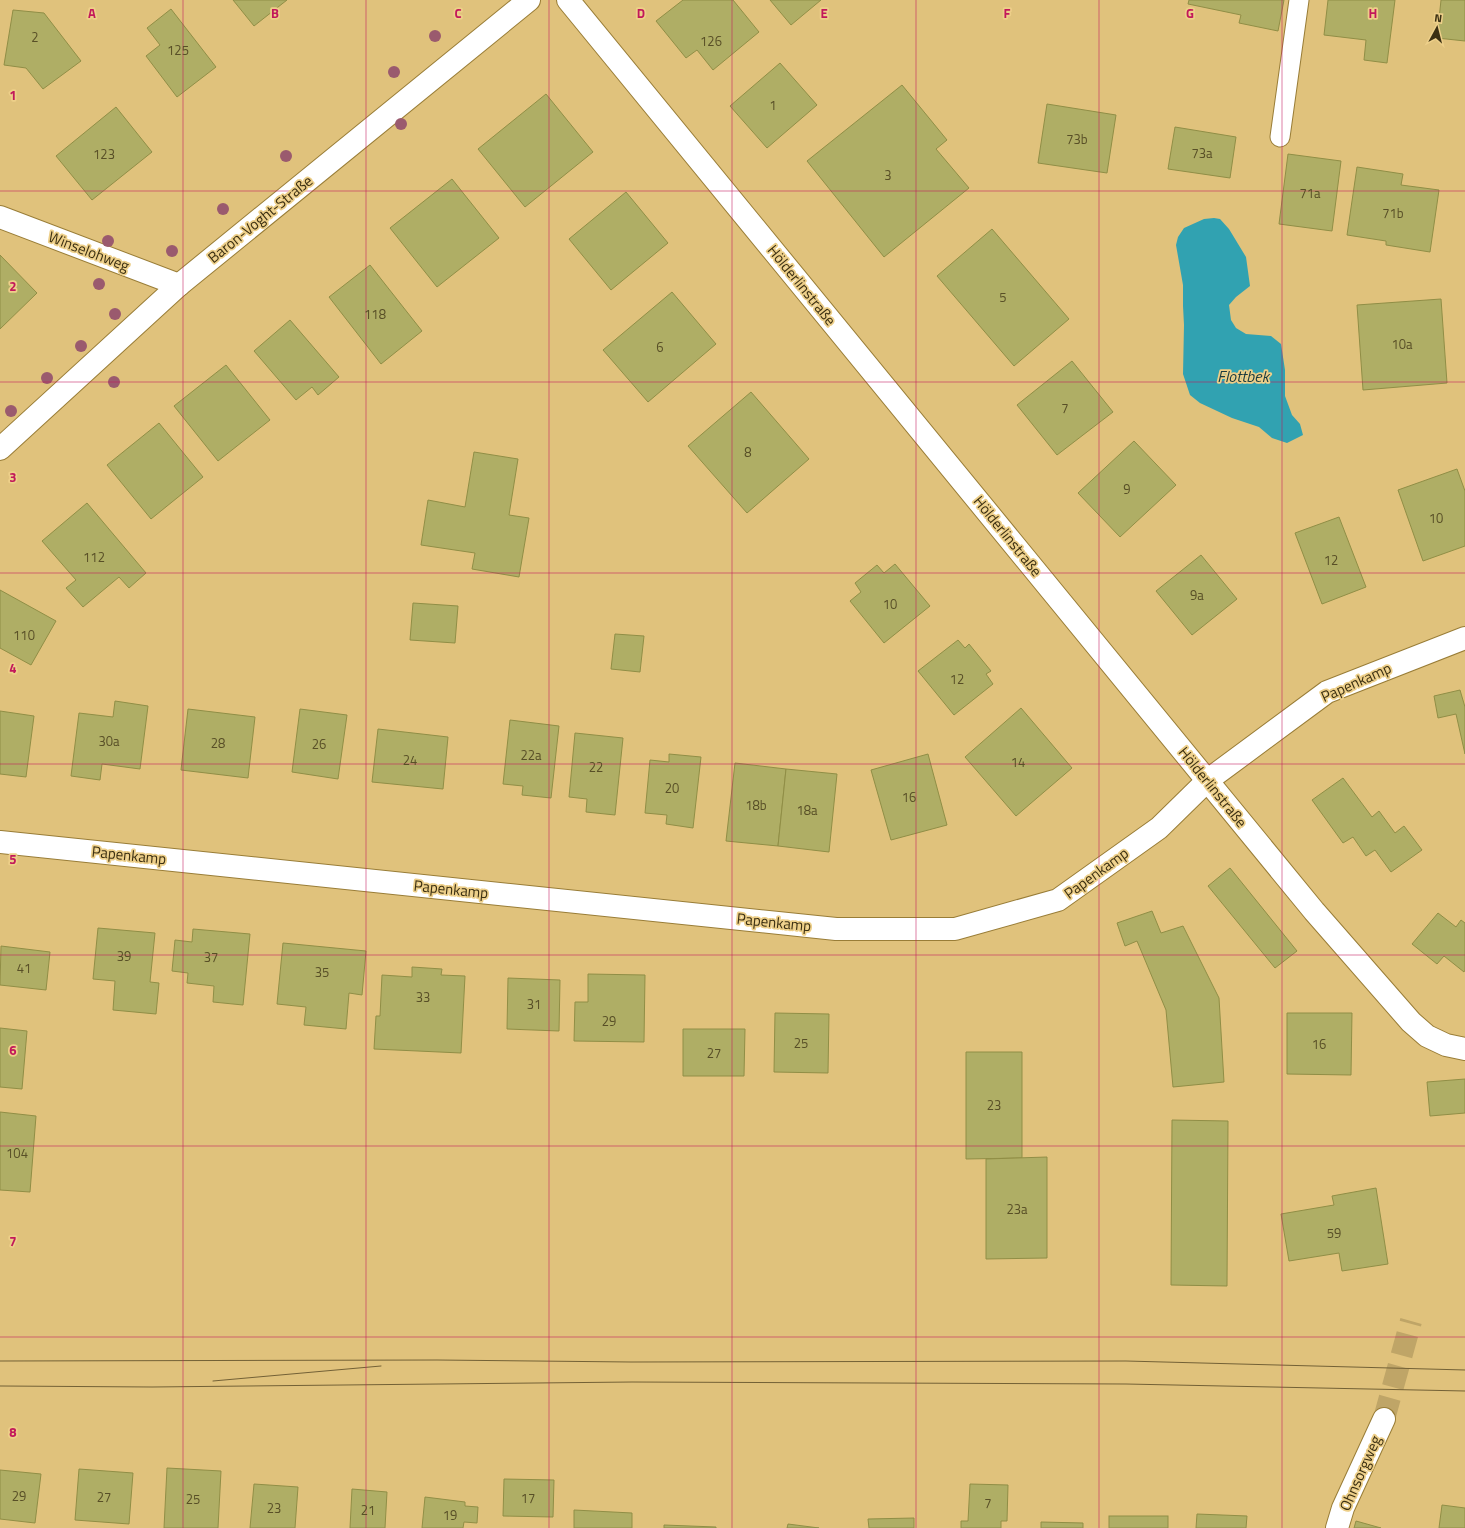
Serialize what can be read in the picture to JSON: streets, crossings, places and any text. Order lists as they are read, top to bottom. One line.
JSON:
{"streets":{"street":["Baron-Voght-Straße","Winselohweg","Hölderlinstraße","Papenkamp","Ohnsorgweg"]},"crossings":[["Baron-Voght-Straße","Winselohweg"],["Hölderlinstraße","Papenkamp"]],"water":["Flottbek"],"house_numbers":["2","126","125","1","73b","73a","123","3","71a","71b","5","118","10a","6","7","8","9","10","112","12","9a","10","110","12","30a","28","26","22a","24","14","22","20","16","18b","18a","39","37","41","35","33","31","29","25","16","27","23","104","23a","59","29","27","17","25","7","23","21","19"],"north":"top","grid":{"columns":["A","B","C","D","E","F","G","H"],"rows":["1","2","3","4","5","6","7","8"]}}
